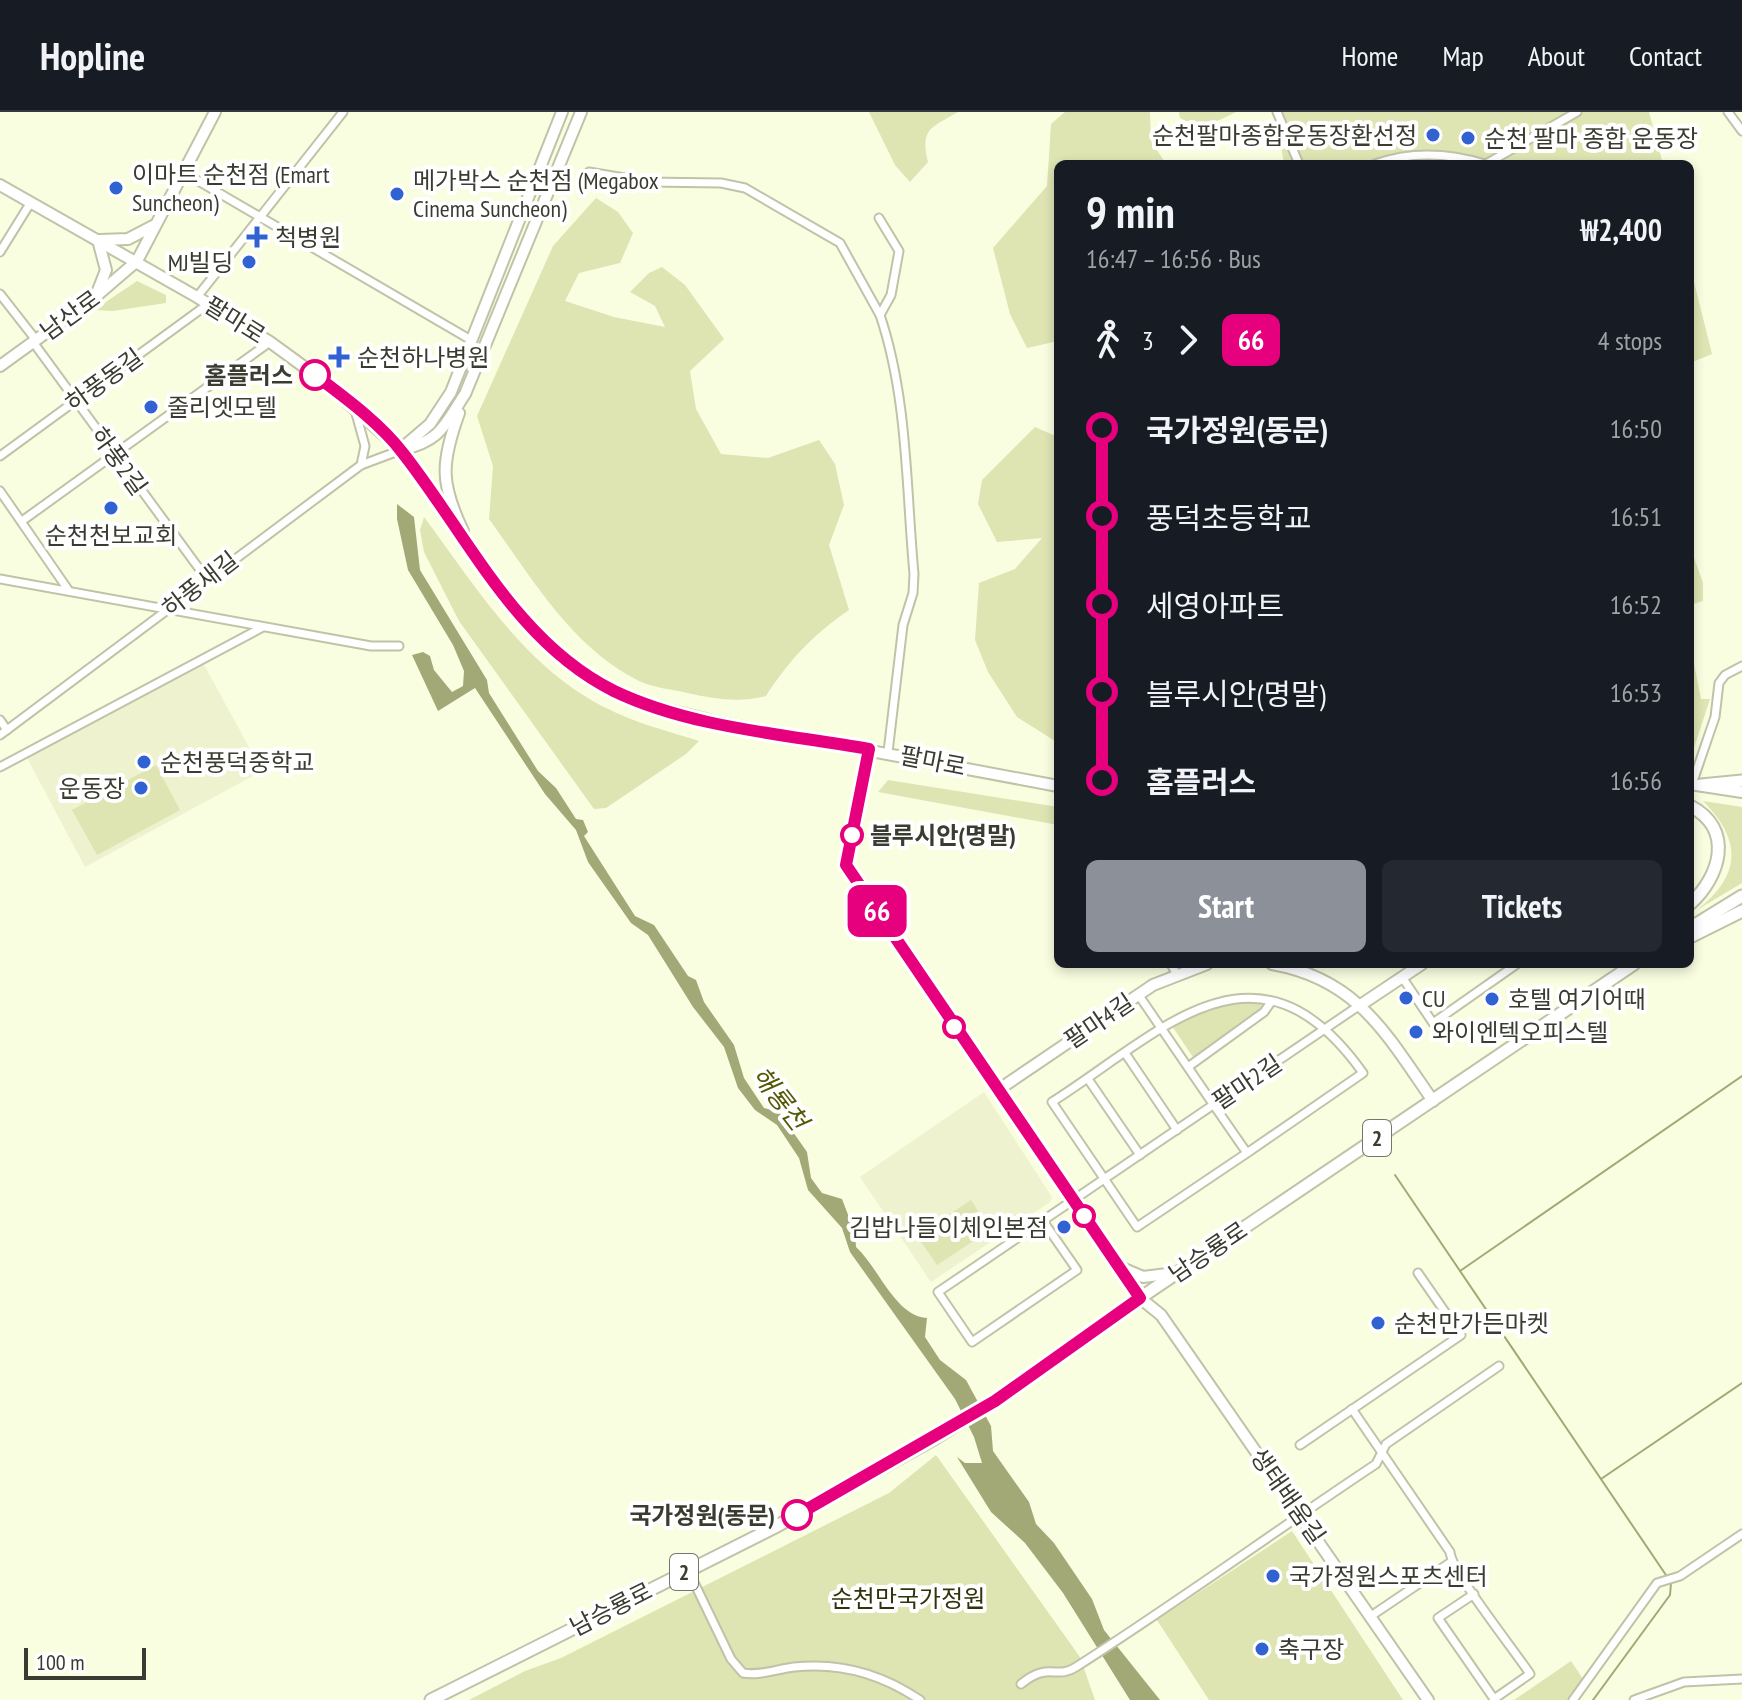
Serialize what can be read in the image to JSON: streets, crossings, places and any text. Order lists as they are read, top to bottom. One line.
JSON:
{"streets":{"main road":["남산로","팔마로","팔마4길","팔마2길","2","남승룡로","생태배움길"],"street":["하풍동길","하풍2길","하풍새길"]},"crossings":[["남산로","팔마로"],["남산로","하풍2길"],["팔마로","하풍동길"],["팔마로","하풍새길"],["팔마로","생태배움길"],["하풍동길","하풍2길"],["하풍2길","하풍새길"],["팔마4길","생태배움길"],["팔마2길","생태배움길"],["남승룡로","생태배움길"]],"water":["해룡천"],"parks":["순천만국가정원"],"places":{"other":["순천팔마종합운동장환선정","순천 팔마 종합 운동장","이마트 순천점 (Emart Suncheon)","메가박스 순천점 (Megabox Cinema Suncheon)","MJ빌딩","홈플러스","줄리엣모텔","순천천보교회","순천풍덕중학교","운동장","블루시안(명말)","CU","호텔 여기어때","와이엔텍오피스텔","김밥나들이체인본점","순천만가든마켓","국가정원(동문)","국가정원스포츠센터","축구장"],"health":["척병원","순천하나병원"]},"lines":["bus line 66"],"scale_bar":"100 m","page":{"header":"Hopline","nav":["Home","Map","About","Contact"],"on_map":"66","heading":["9 min","16:47 – 16:56 · Bus","₩2,400"],"legs":["3","66","4 stops"],"list":[{"name":"국가정원(동문)","value":"16:50"},{"name":"풍덕초등학교","value":"16:51"},{"name":"세영아파트","value":"16:52"},{"name":"블루시안(명말)","value":"16:53"},{"name":"홈플러스","value":"16:56"}],"buttons":["Start","Tickets"],"scale":"100 m"}}
